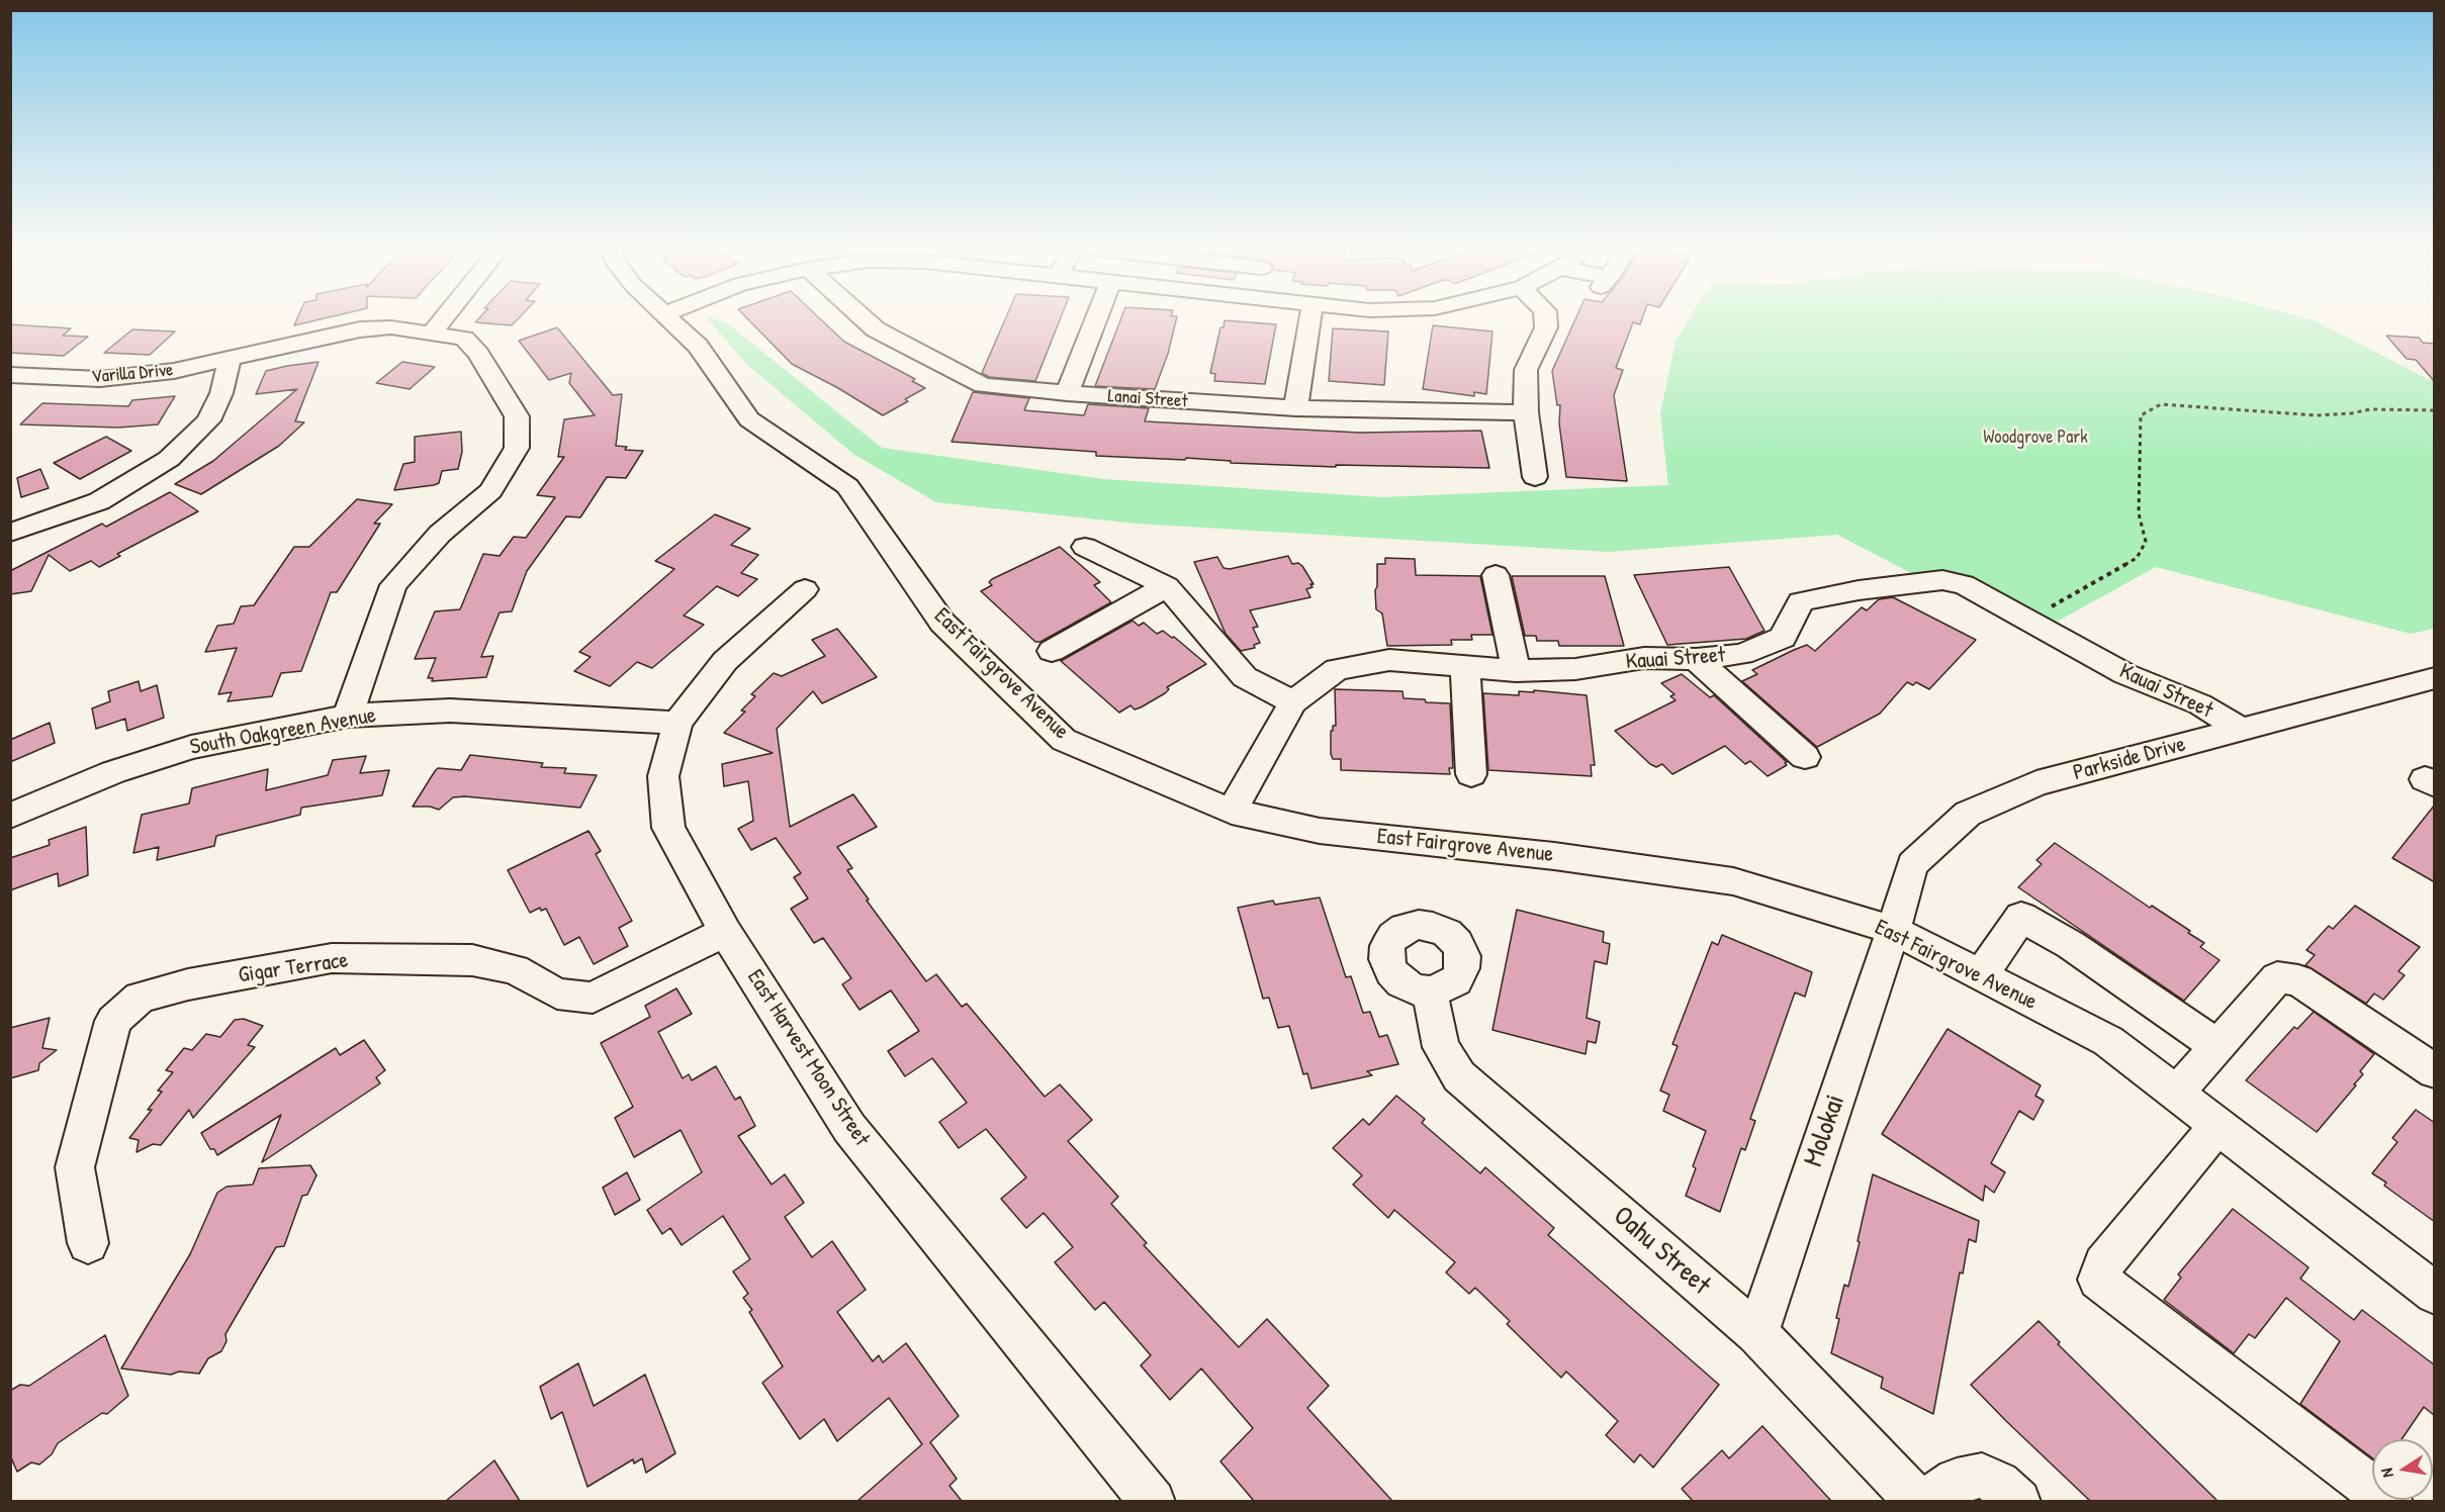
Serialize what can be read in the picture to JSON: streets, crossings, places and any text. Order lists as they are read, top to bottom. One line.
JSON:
{"streets":{"street":["Varilla Drive","Lanai Street","Kauai Street","East Fairgrove Avenue","South Oakgreen Avenue","Parkside Drive","Gigar Terrace","East Harvest Moon Street","Molokai","Oahu Street"]},"crossings":[["Varilla Drive","South Oakgreen Avenue"],["Kauai Street","East Fairgrove Avenue"],["Kauai Street","Parkside Drive"],["East Fairgrove Avenue","Parkside Drive"],["East Fairgrove Avenue","Molokai"],["South Oakgreen Avenue","East Harvest Moon Street"],["Parkside Drive","Molokai"],["Gigar Terrace","East Harvest Moon Street"],["Molokai","Oahu Street"]],"parks":["Woodgrove Park"],"north":"left"}
